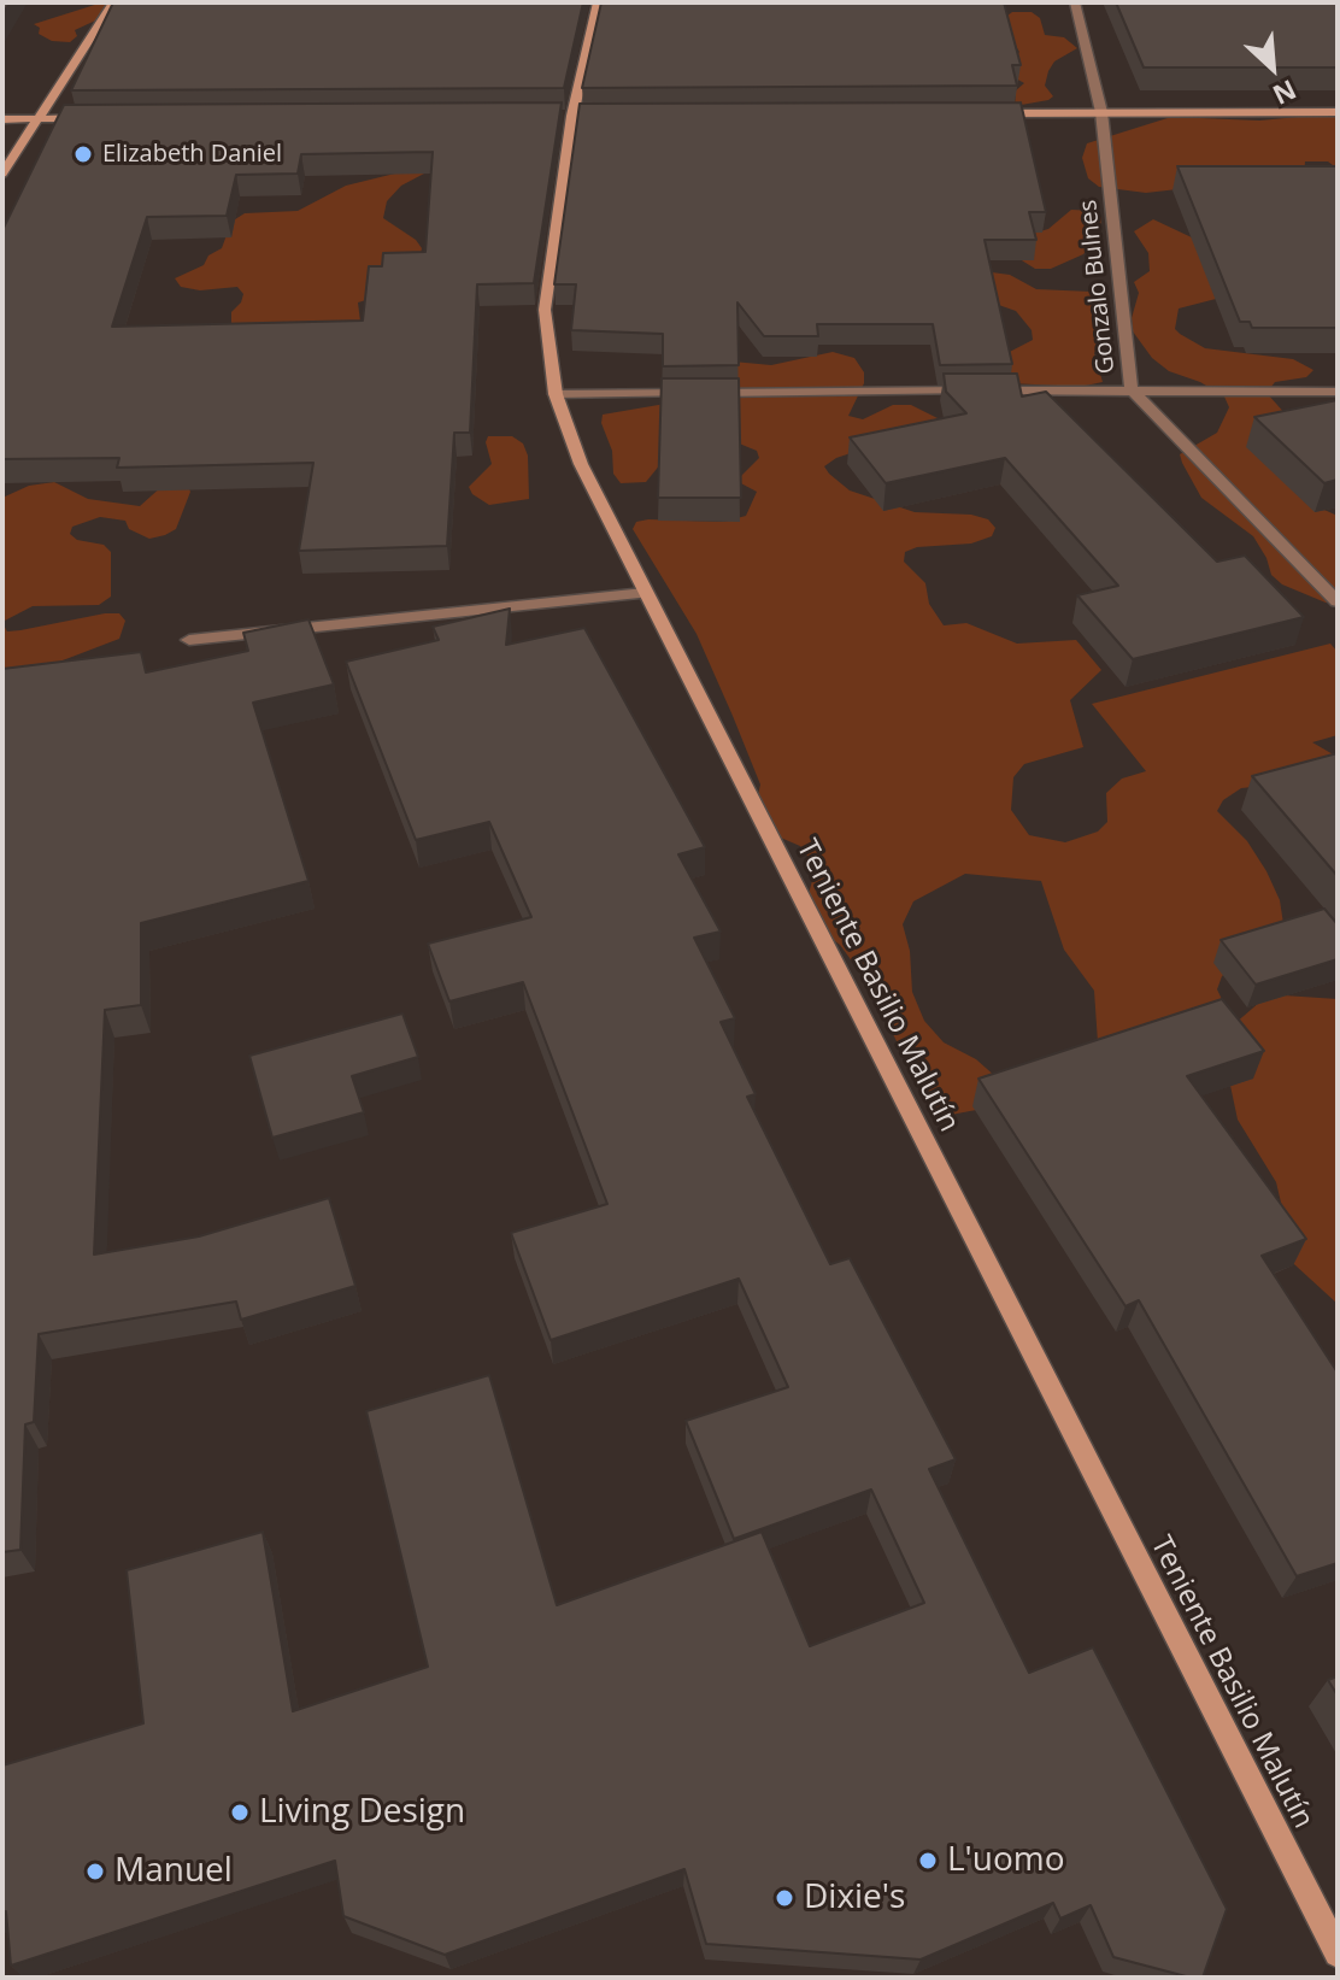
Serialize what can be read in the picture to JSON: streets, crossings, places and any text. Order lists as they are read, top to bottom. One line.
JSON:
{"streets":{"street":["Gonzalo Bulnes","Teniente Basilio Malutín"]},"places":["Elizabeth Daniel","Living Design","L'uomo","Manuel","Dixie's"],"north":"bottom right"}
